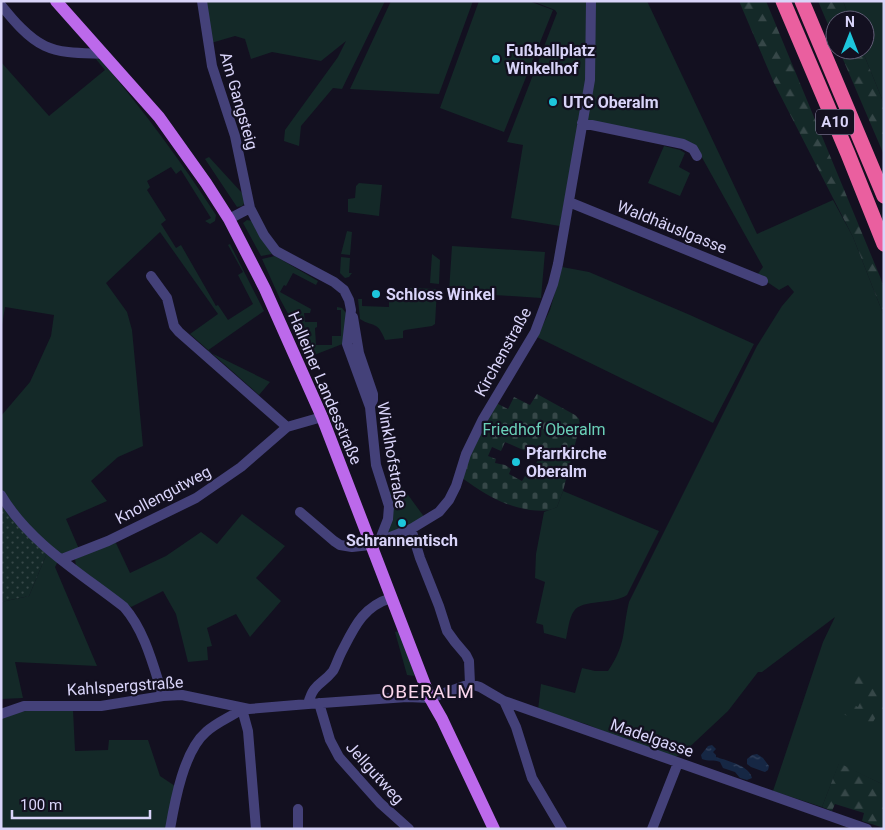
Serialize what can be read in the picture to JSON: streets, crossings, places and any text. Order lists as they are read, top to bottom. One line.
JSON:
{"streets":{"highway":["A10"],"main road":["Halleiner Landesstraße"],"street":["Am Gangsteig","Waldhäuslgasse","Kirchenstraße","Winklhofstraße","Knollengutweg","Kahlspergstraße","Madelgasse","Jellgutweg"]},"crossings":[["Am Gangsteig","Winklhofstraße"],["Waldhäuslgasse","Kirchenstraße"],["Kirchenstraße","Halleiner Landesstraße"],["Kirchenstraße","Winklhofstraße"],["Halleiner Landesstraße","Winklhofstraße"],["Halleiner Landesstraße","Knollengutweg"],["Halleiner Landesstraße","Kahlspergstraße"],["Kahlspergstraße","Jellgutweg"]],"districts":["OBERALM"],"parks":["Friedhof Oberalm"],"places":["Fußballplatz Winkelhof","UTC Oberalm","Schloss Winkel","Pfarrkirche Oberalm","Schrannentisch"],"scale_bar":"100 m","north":"top"}
